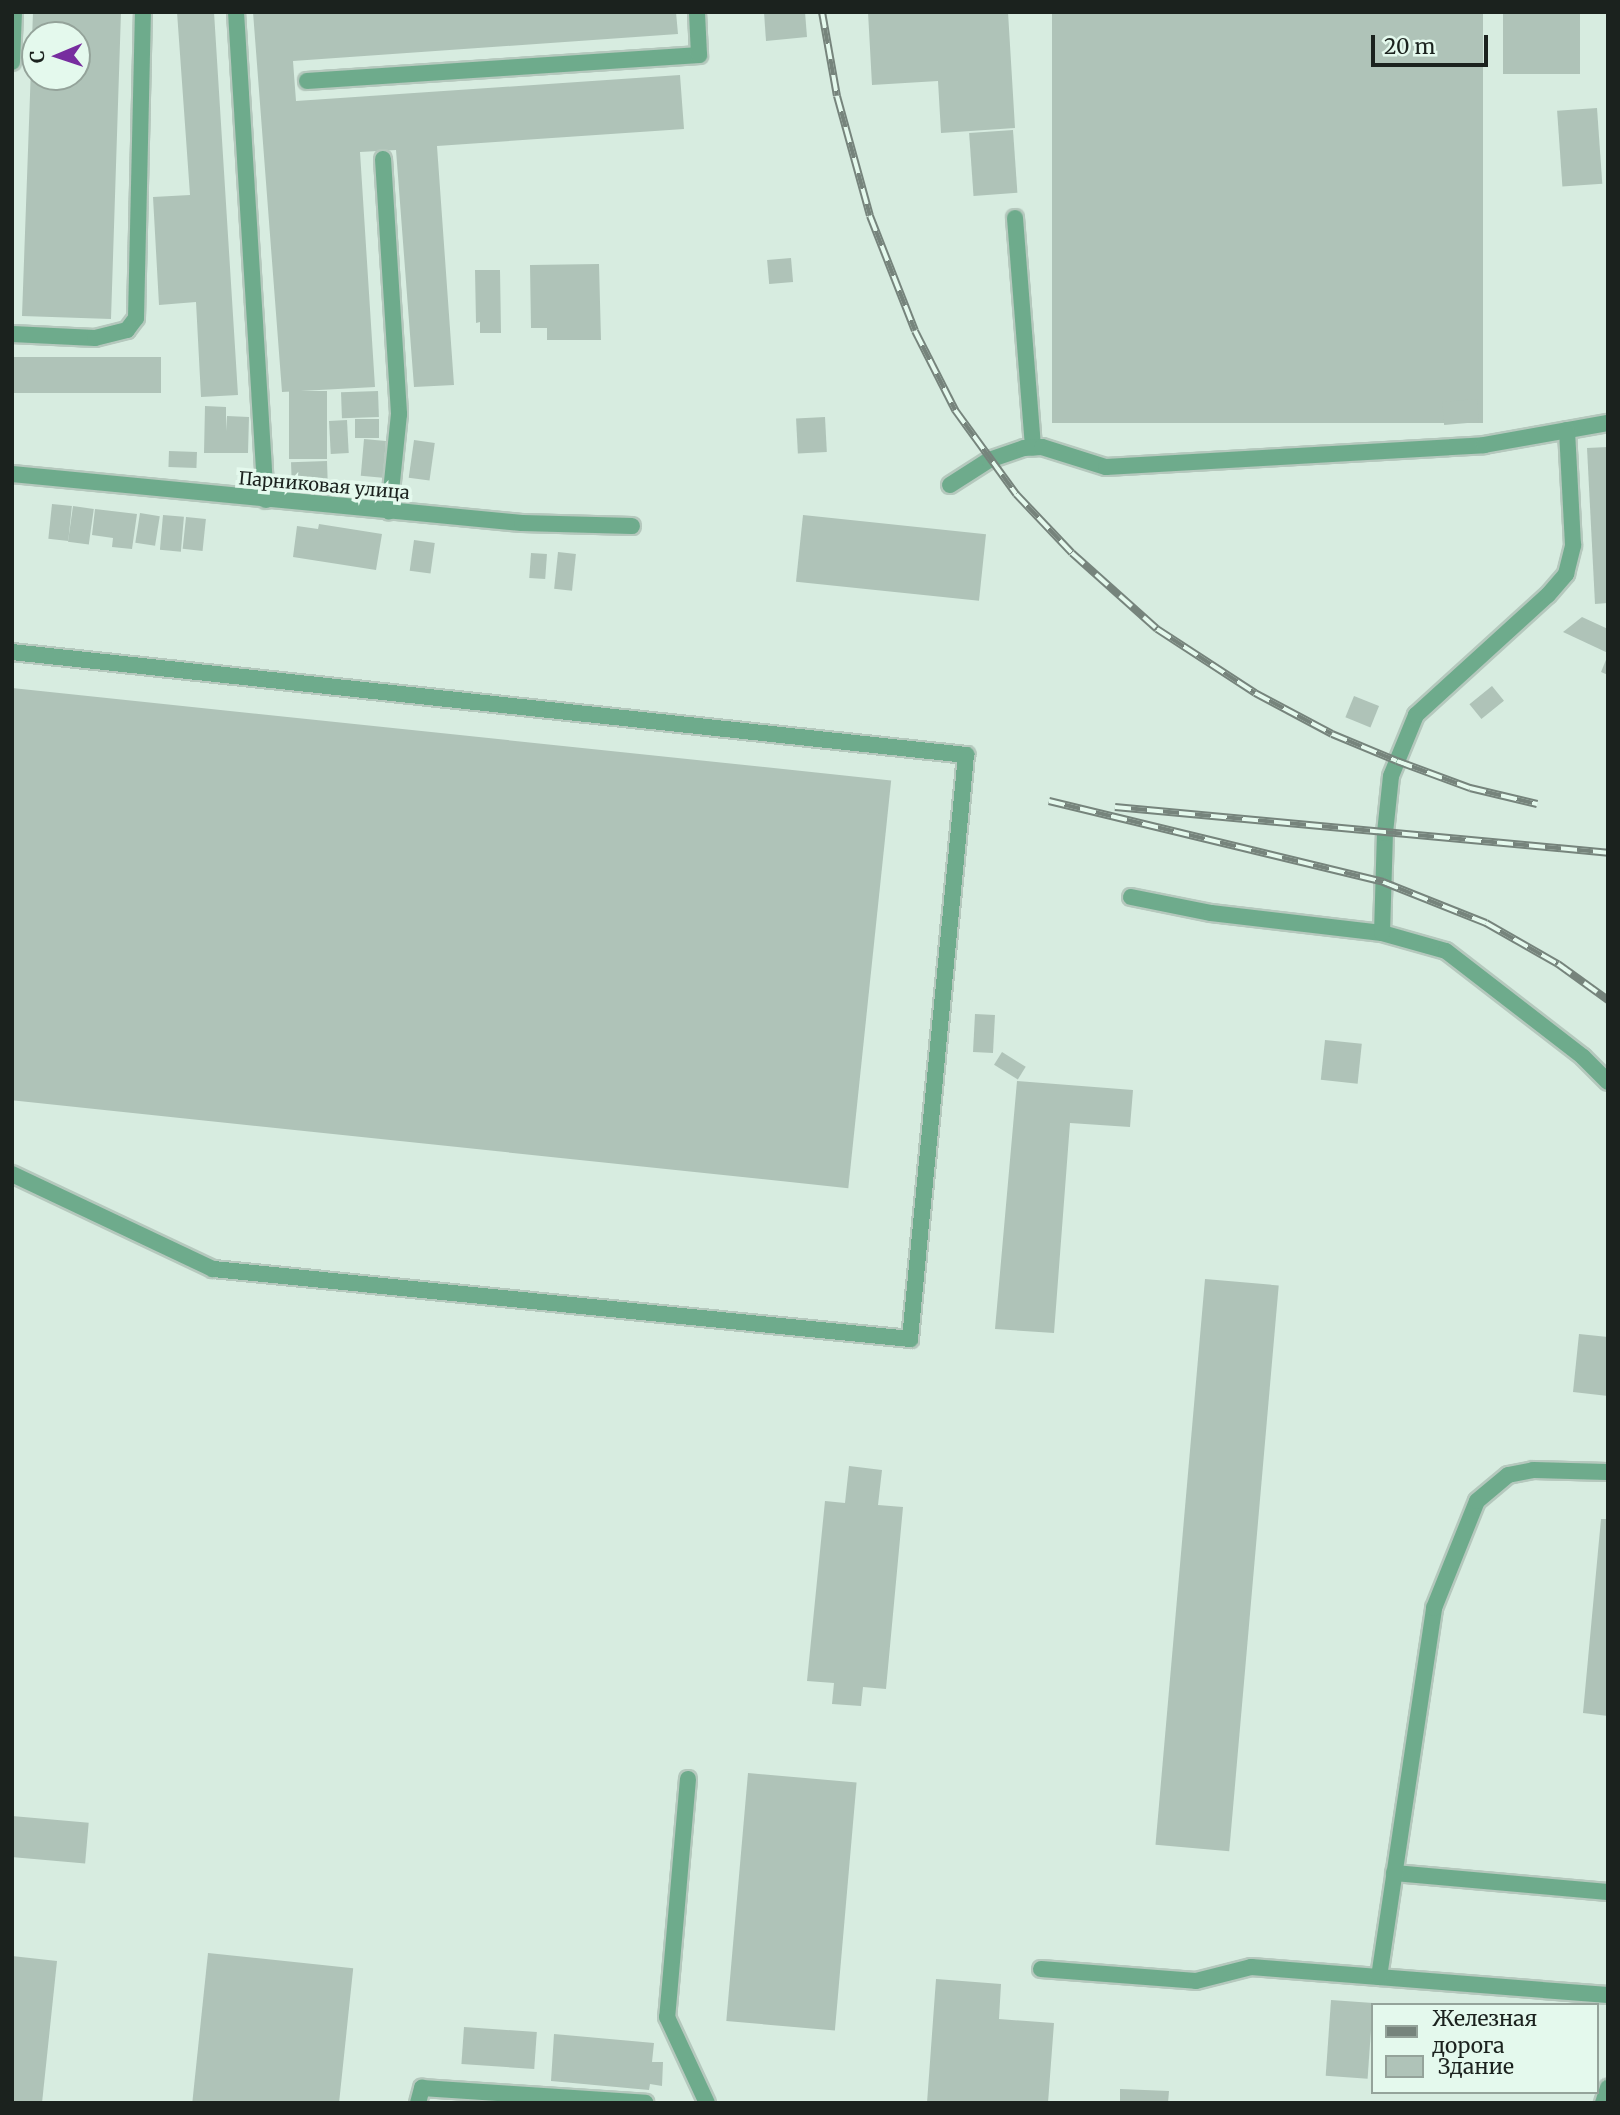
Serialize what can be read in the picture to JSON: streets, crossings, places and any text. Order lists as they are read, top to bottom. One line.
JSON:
{"streets":{"lane":["Парниковая улица"]},"legend":["Железная дорога","Здание"],"scale_bar":"20 m","north":"left"}
